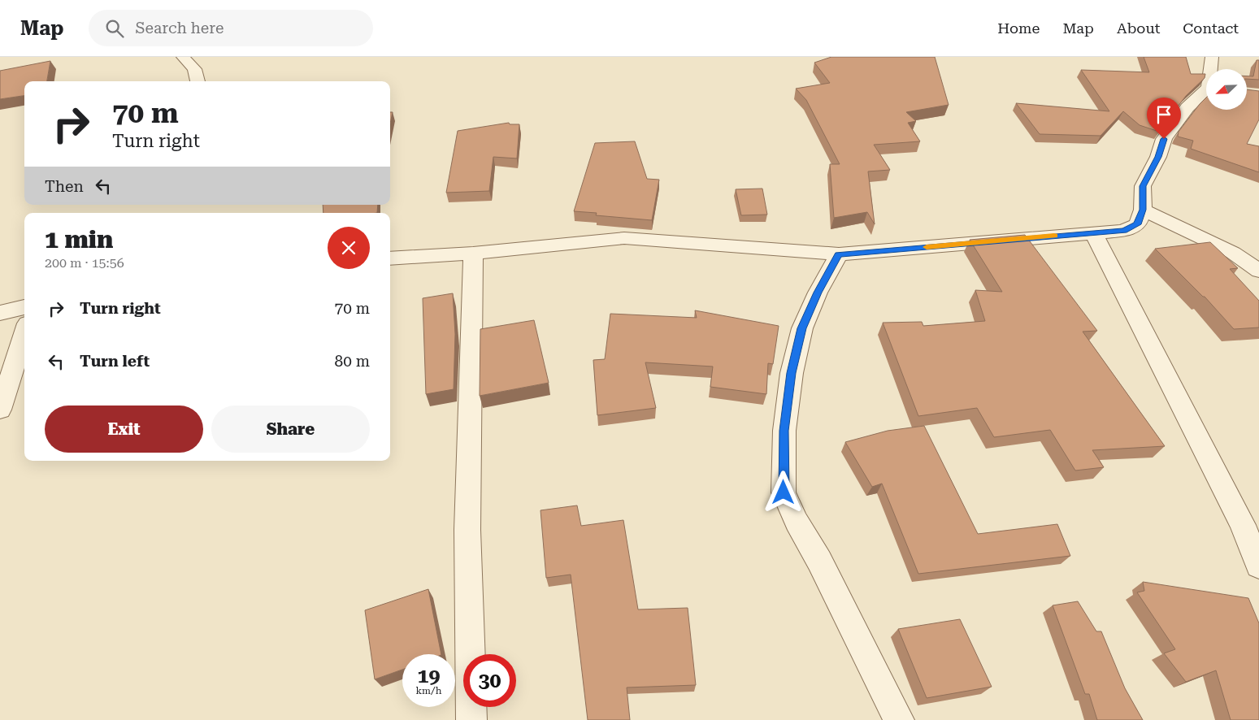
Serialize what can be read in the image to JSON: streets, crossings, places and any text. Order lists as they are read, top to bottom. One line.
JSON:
{"north":"bottom left","page":{"header":"Map","search":"Search here","nav":["Home","Map","About","Contact"],"turn":["70 m","Turn right"],"then":"Then","heading":["1 min","200 m · 15:56"],"list":[{"name":"Turn right","value":"70 m"},{"name":"Turn left","value":"80 m"}],"buttons":["Exit","Share"],"speed":"19 km/h","limit":"30"}}
